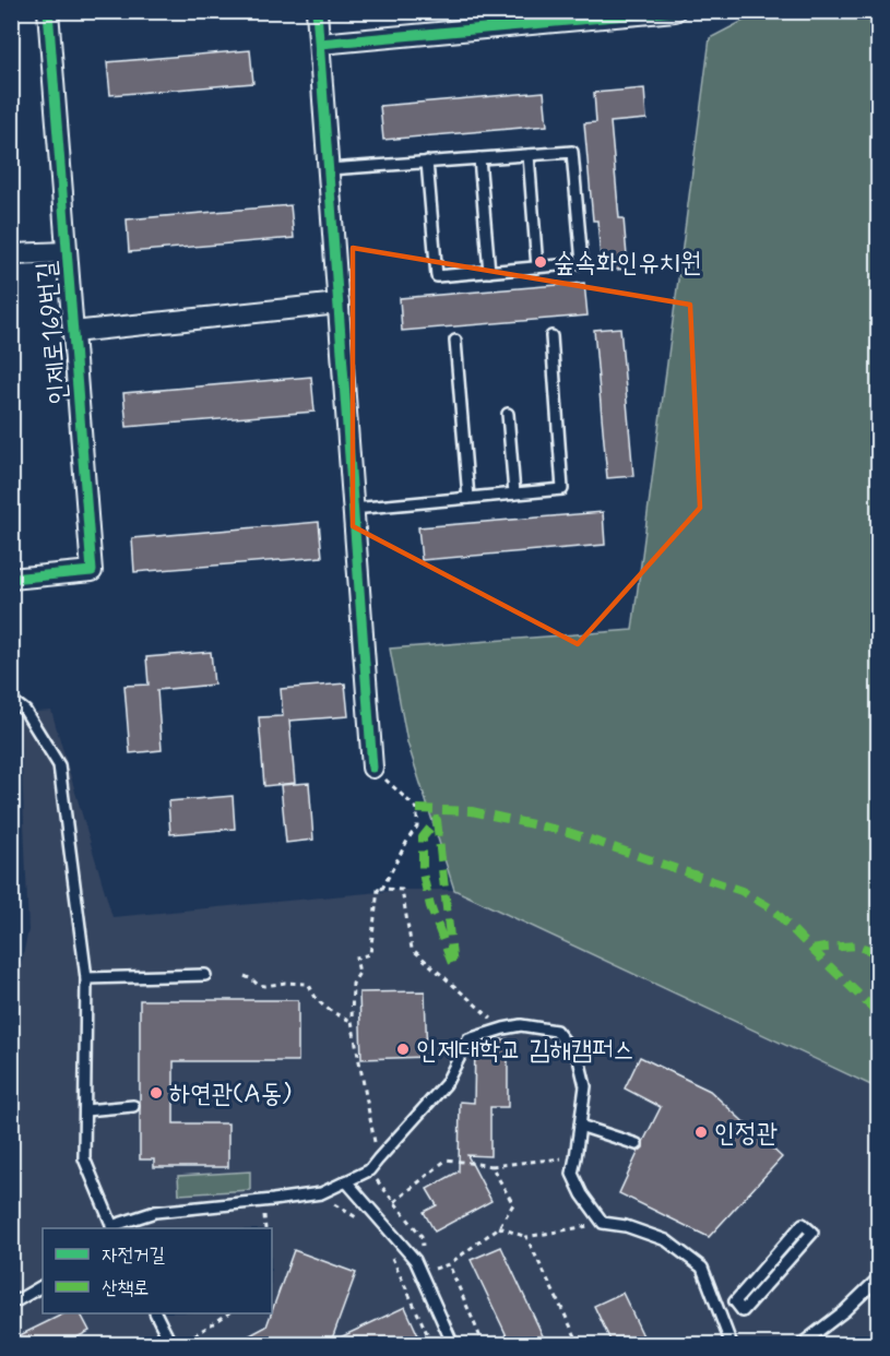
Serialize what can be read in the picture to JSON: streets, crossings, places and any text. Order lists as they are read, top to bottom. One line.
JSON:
{"streets":{"street":["인제로169번길"]},"places":["숲속화인유치원","인제대학교 김해캠퍼스","하연관(A동)","인정관"],"legend":["자전거길","산책로"]}
